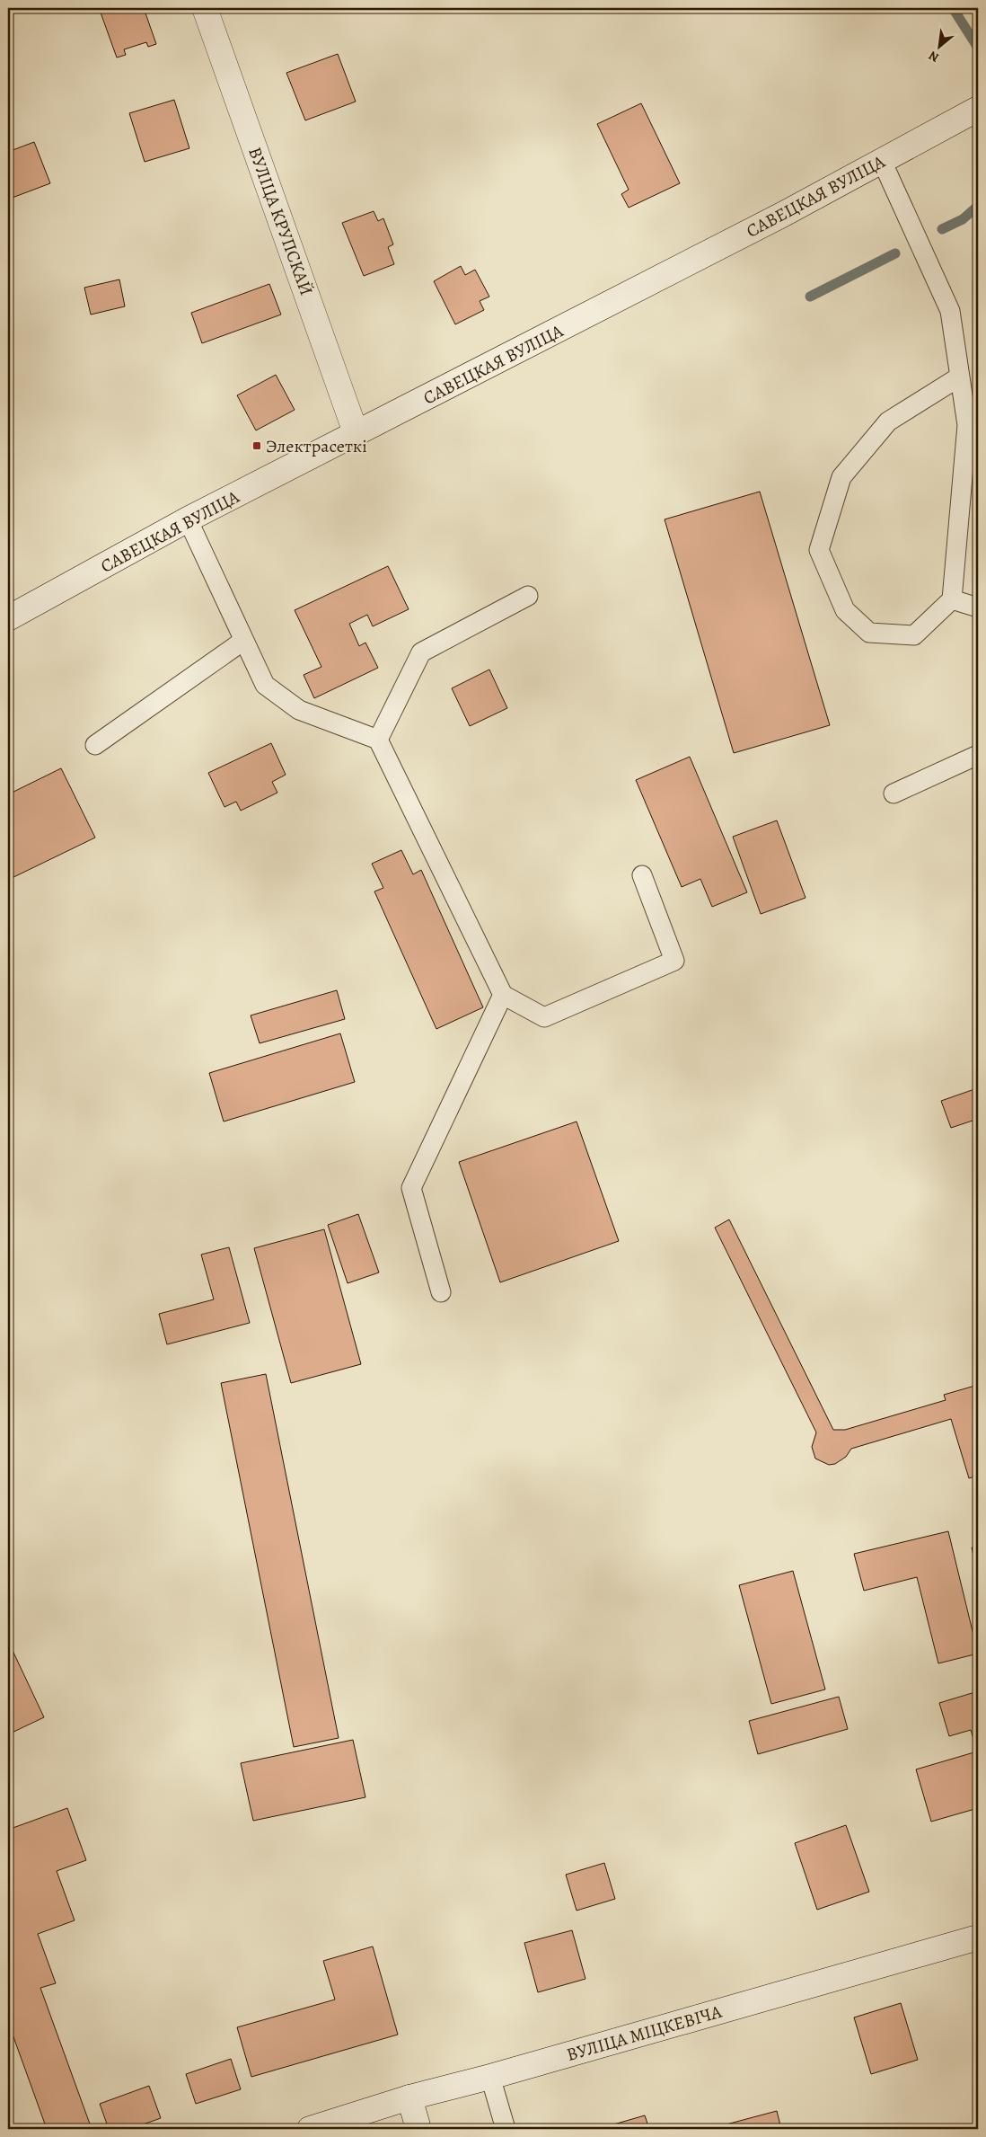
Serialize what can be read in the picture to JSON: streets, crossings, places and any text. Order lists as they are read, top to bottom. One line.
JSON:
{"streets":{"street":["САВЕЦКАЯ ВУЛІЦА","ВУЛІЦА КРУПСКАЙ","ВУЛІЦА МІЦКЕВІЧА"]},"crossings":[["САВЕЦКАЯ ВУЛІЦА","ВУЛІЦА КРУПСКАЙ"]],"places":{"transit":["Электрасеткі"]},"north":"bottom left"}
